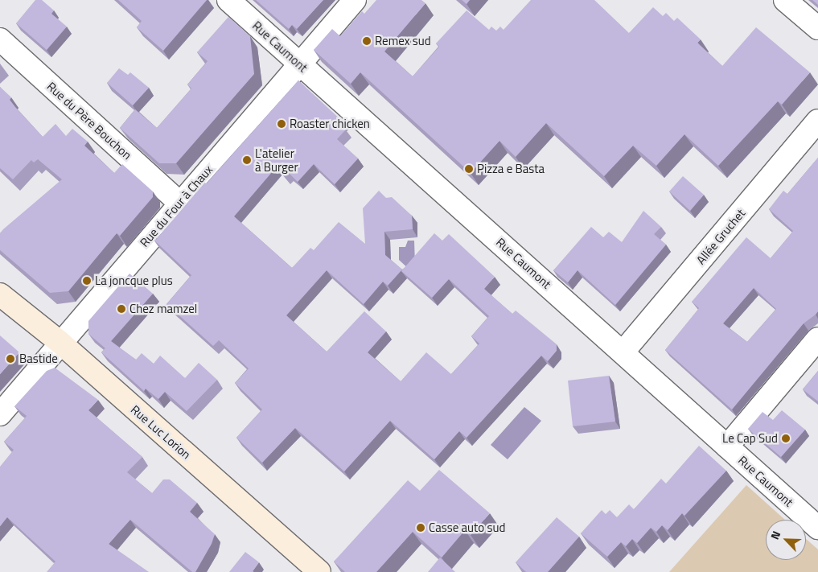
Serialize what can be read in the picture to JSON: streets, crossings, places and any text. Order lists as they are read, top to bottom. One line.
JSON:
{"streets":{"street":["Rue Caumont","Rue du Père Bouchon","Rue du Four à Chaux","Allée Gruchet","Rue Luc Lorion"]},"crossings":[["Rue Caumont","Rue du Four à Chaux"],["Rue Caumont","Allée Gruchet"],["Rue du Père Bouchon","Rue du Four à Chaux"],["Rue du Four à Chaux","Rue Luc Lorion"]],"places":["Remex sud","Roaster chicken","L'atelier à Burger","Pizza e Basta","La joncque plus","Chez mamzel","Bastide","Le Cap Sud","Casse auto sud"],"north":"top left"}
